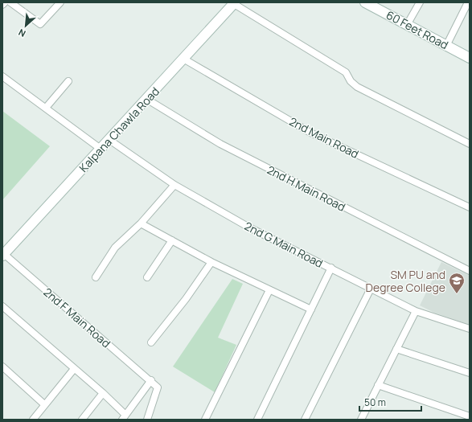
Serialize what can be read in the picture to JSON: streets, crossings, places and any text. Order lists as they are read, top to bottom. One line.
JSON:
{"streets":{"street":["60 Feet Road","Kalpana Chawla Road","2nd Main Road","2nd H Main Road","2nd G Main Road","2nd F Main Road"]},"crossings":[["Kalpana Chawla Road","2nd Main Road"],["Kalpana Chawla Road","2nd H Main Road"],["Kalpana Chawla Road","2nd G Main Road"],["Kalpana Chawla Road","2nd F Main Road"]],"places":{"school or university":["SM PU and Degree College"]},"scale_bar":"50 m","north":"bottom left"}
